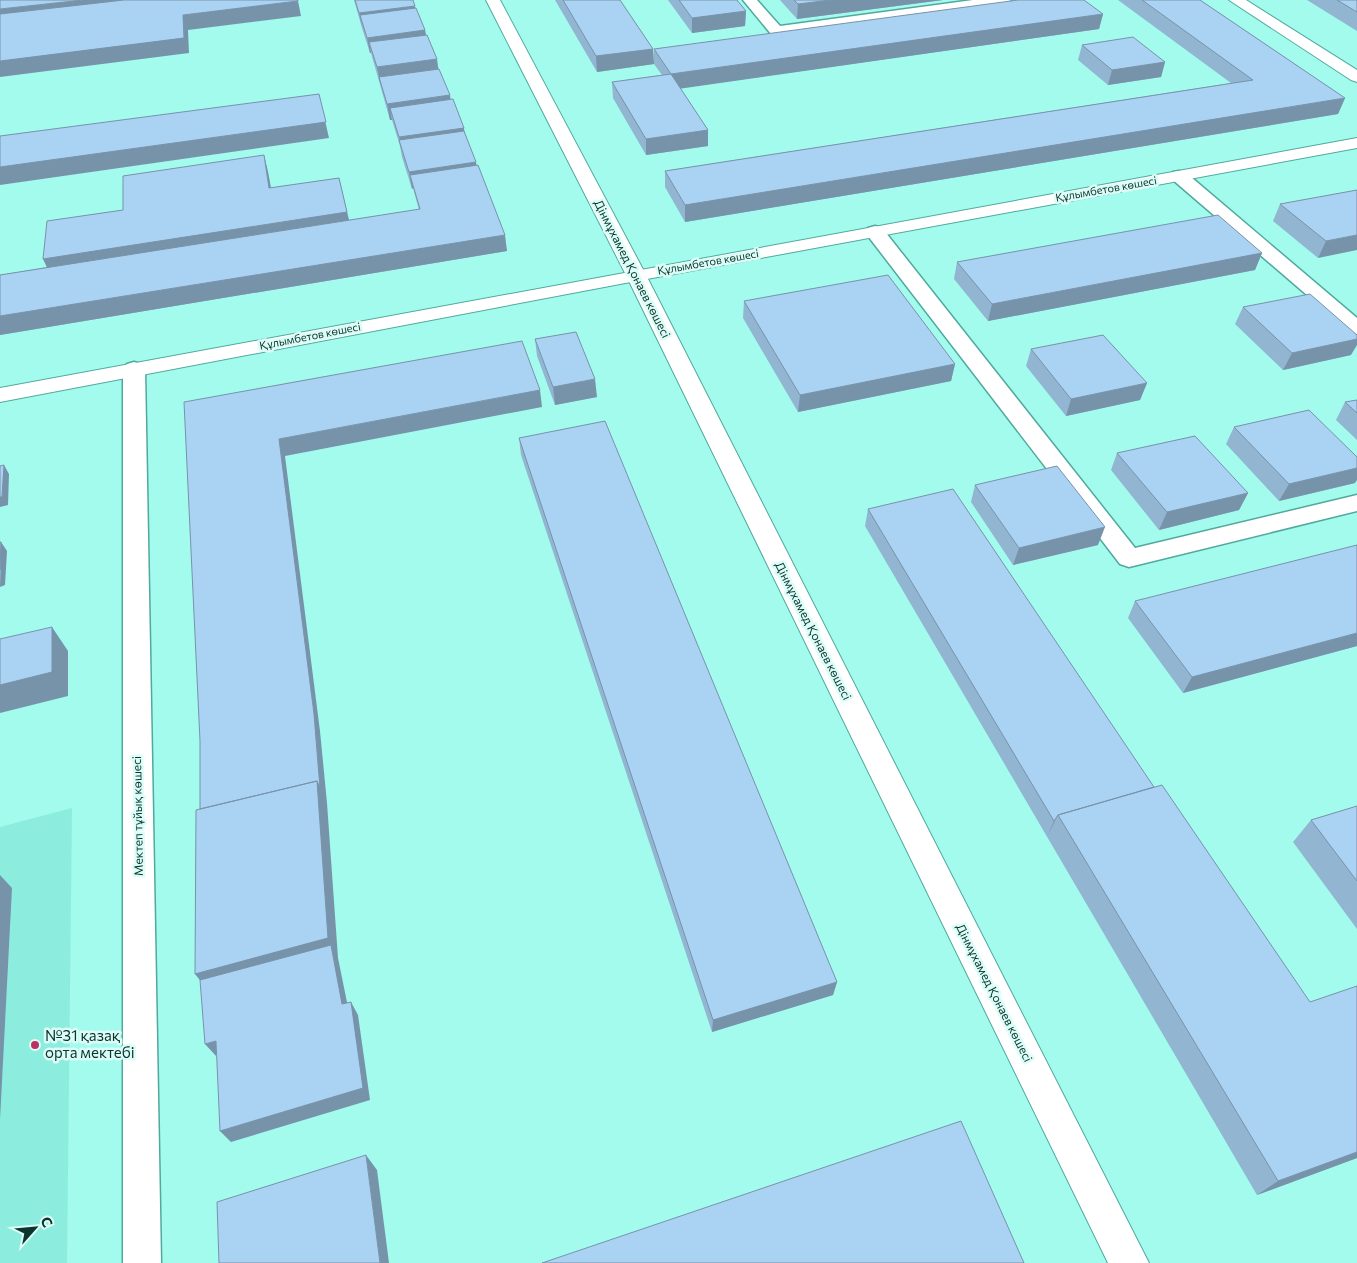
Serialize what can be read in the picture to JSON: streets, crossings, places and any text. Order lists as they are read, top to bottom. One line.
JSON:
{"streets":{"street":["Құлымбетов көшесі","Дінмұхамед Қонаев көшесі"],"lane":["Мектеп тұйық көшесі"]},"crossings":[["Құлымбетов көшесі","Дінмұхамед Қонаев көшесі"],["Құлымбетов көшесі","Мектеп тұйық көшесі"]],"places":["№31 қазақ орта мектебі"],"north":"top right"}
